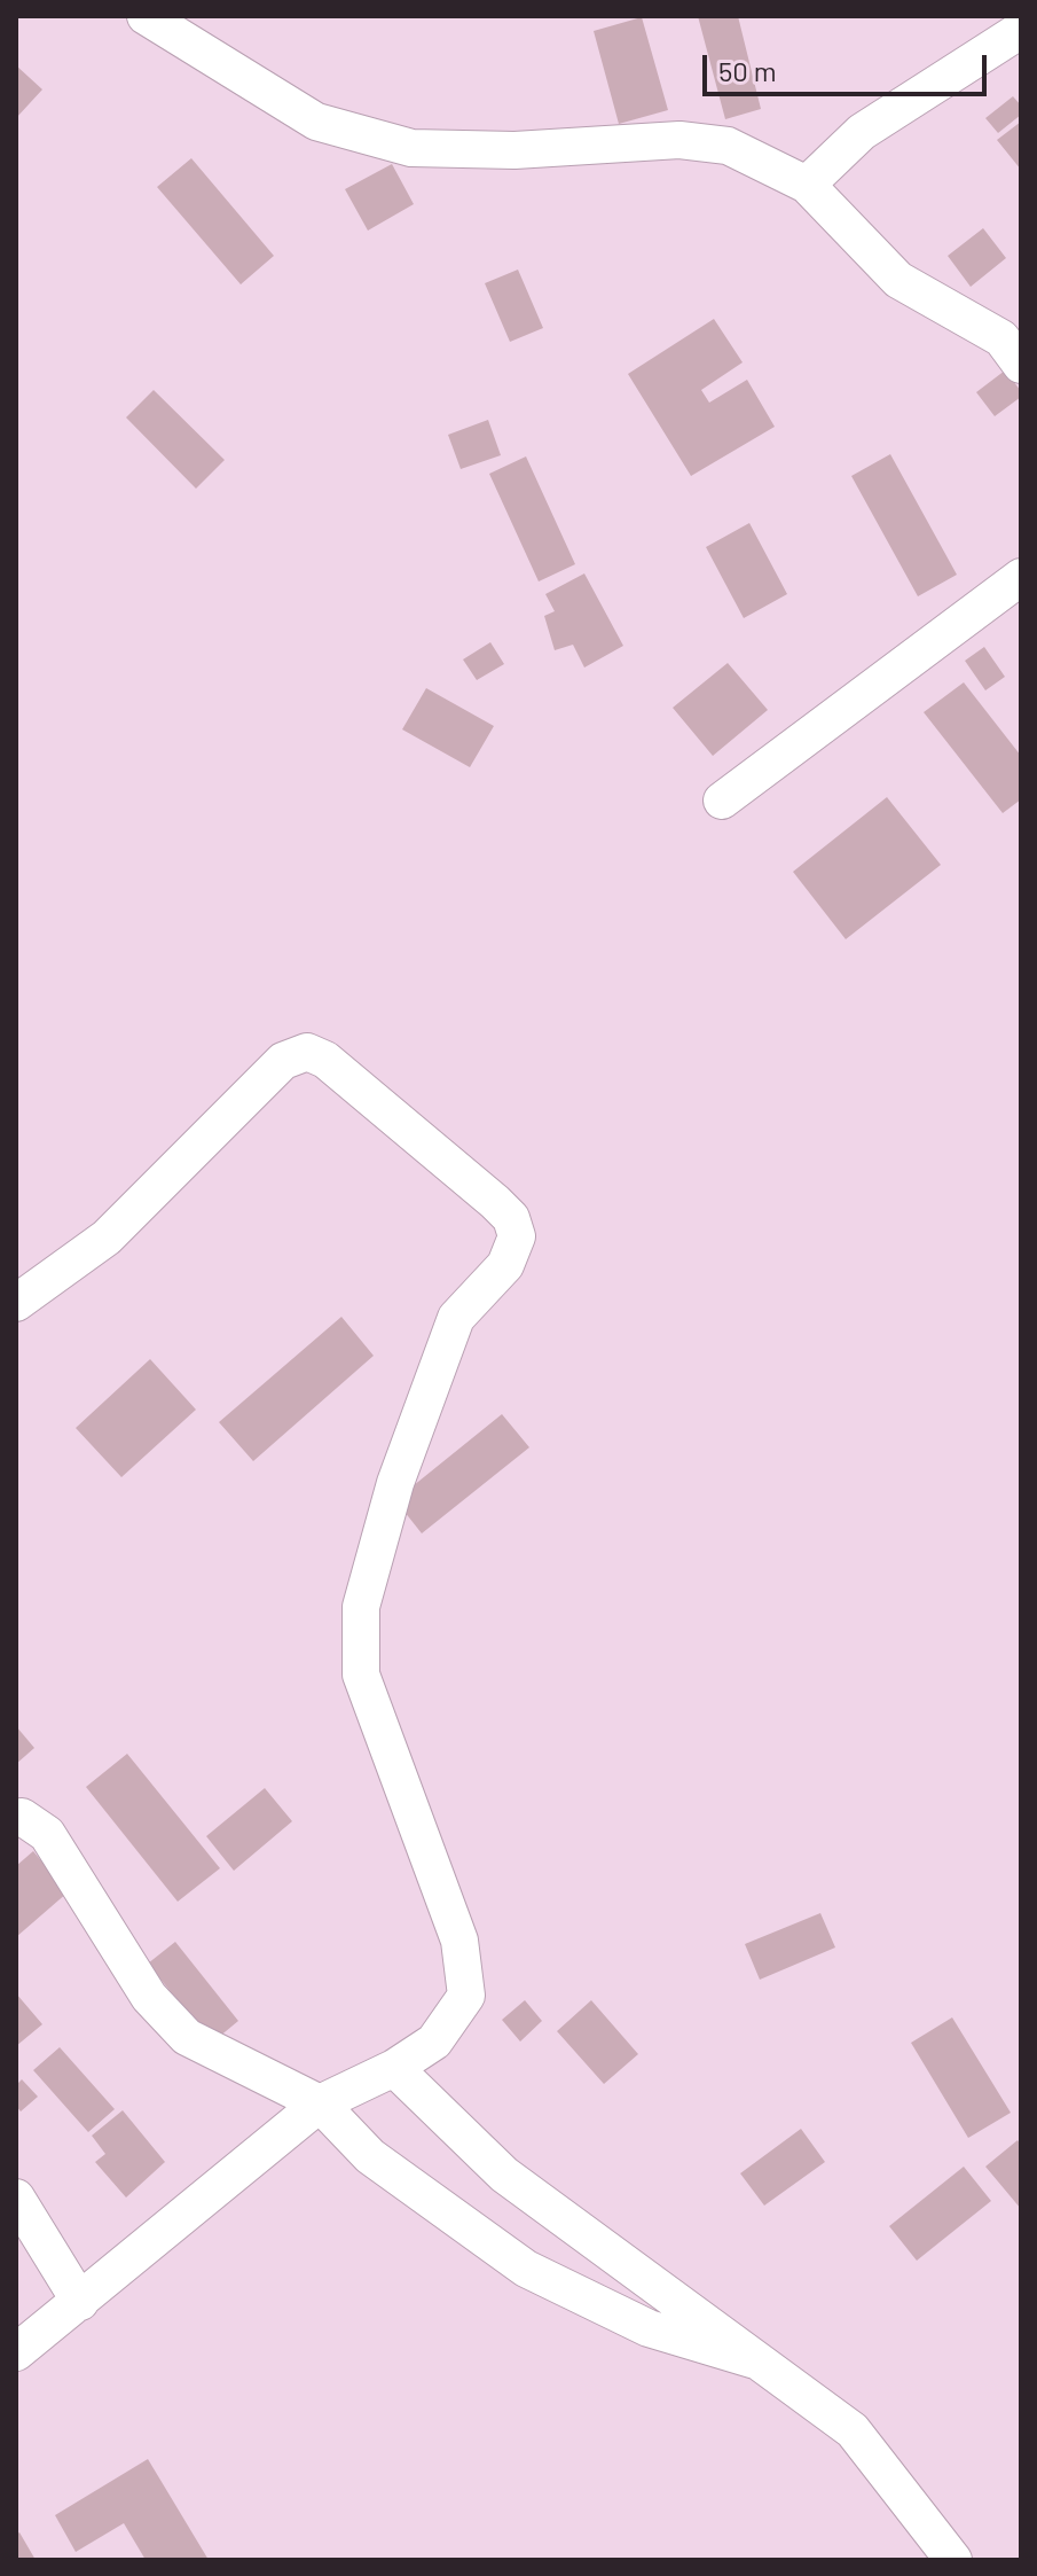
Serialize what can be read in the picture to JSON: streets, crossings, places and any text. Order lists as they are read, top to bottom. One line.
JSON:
{"scale_bar":"50 m"}
